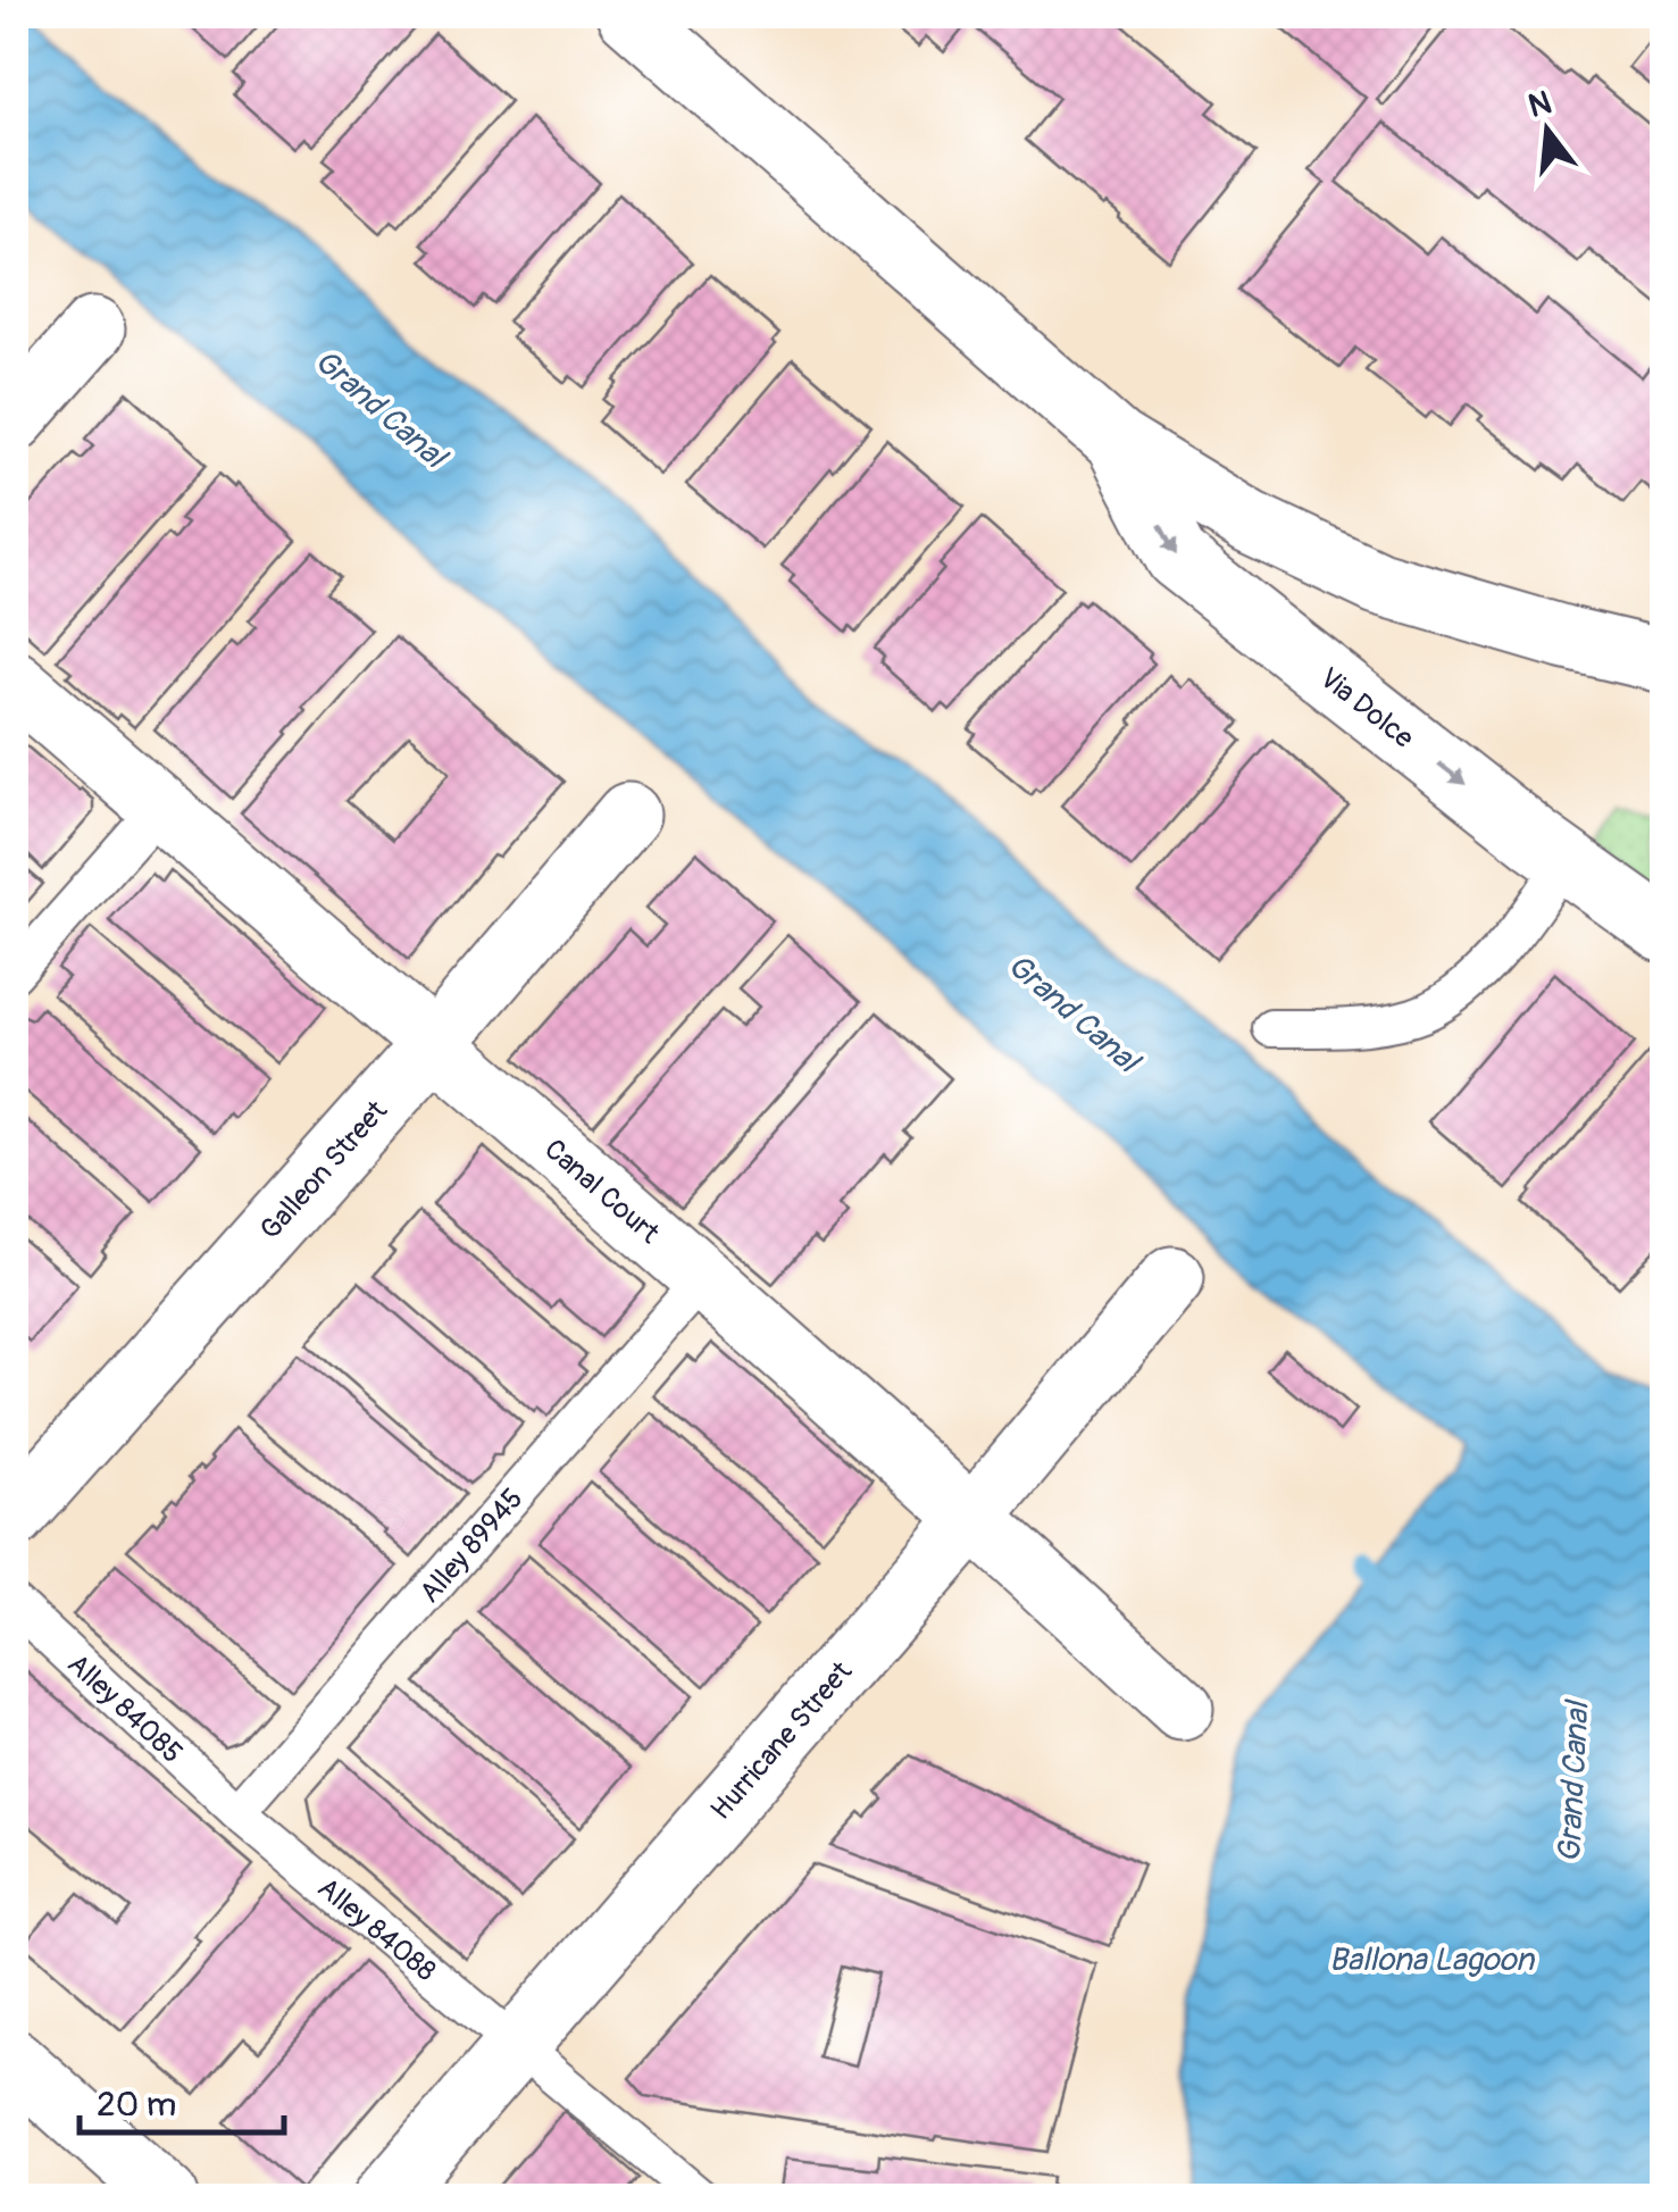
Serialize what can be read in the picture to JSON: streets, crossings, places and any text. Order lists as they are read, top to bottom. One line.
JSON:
{"streets":{"street":["Via Dolce","Galleon Street","Canal Court","Hurricane Street"],"lane":["Alley 89945","Alley 84085","Alley 84088"]},"crossings":[["Galleon Street","Canal Court"],["Canal Court","Alley 89945"],["Canal Court","Hurricane Street"],["Alley 89945","Alley 84085"],["Alley 89945","Alley 84088"],["Alley 84085","Alley 84088"],["Hurricane Street","Alley 84088"]],"water":["Grand Canal","Ballona Lagoon"],"scale_bar":"20 m","north":"top"}
